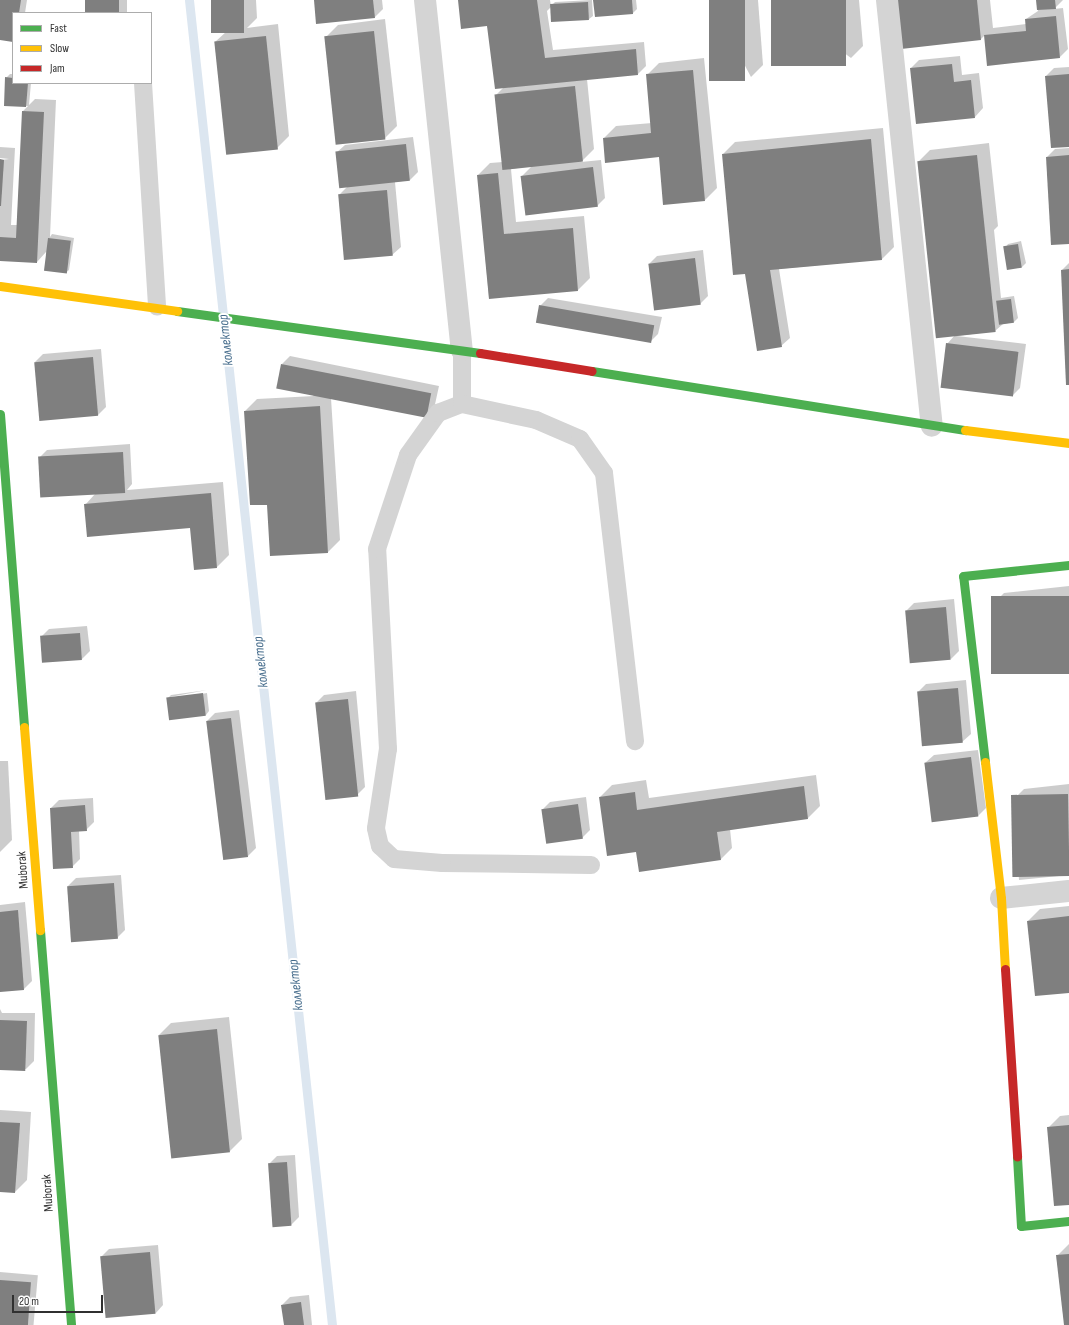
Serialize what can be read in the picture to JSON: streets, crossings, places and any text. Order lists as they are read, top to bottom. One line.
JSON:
{"streets":{"street":["Muborak"]},"water":["коллектор"],"legend":["Fast","Slow","Jam"],"scale_bar":"20 m"}
